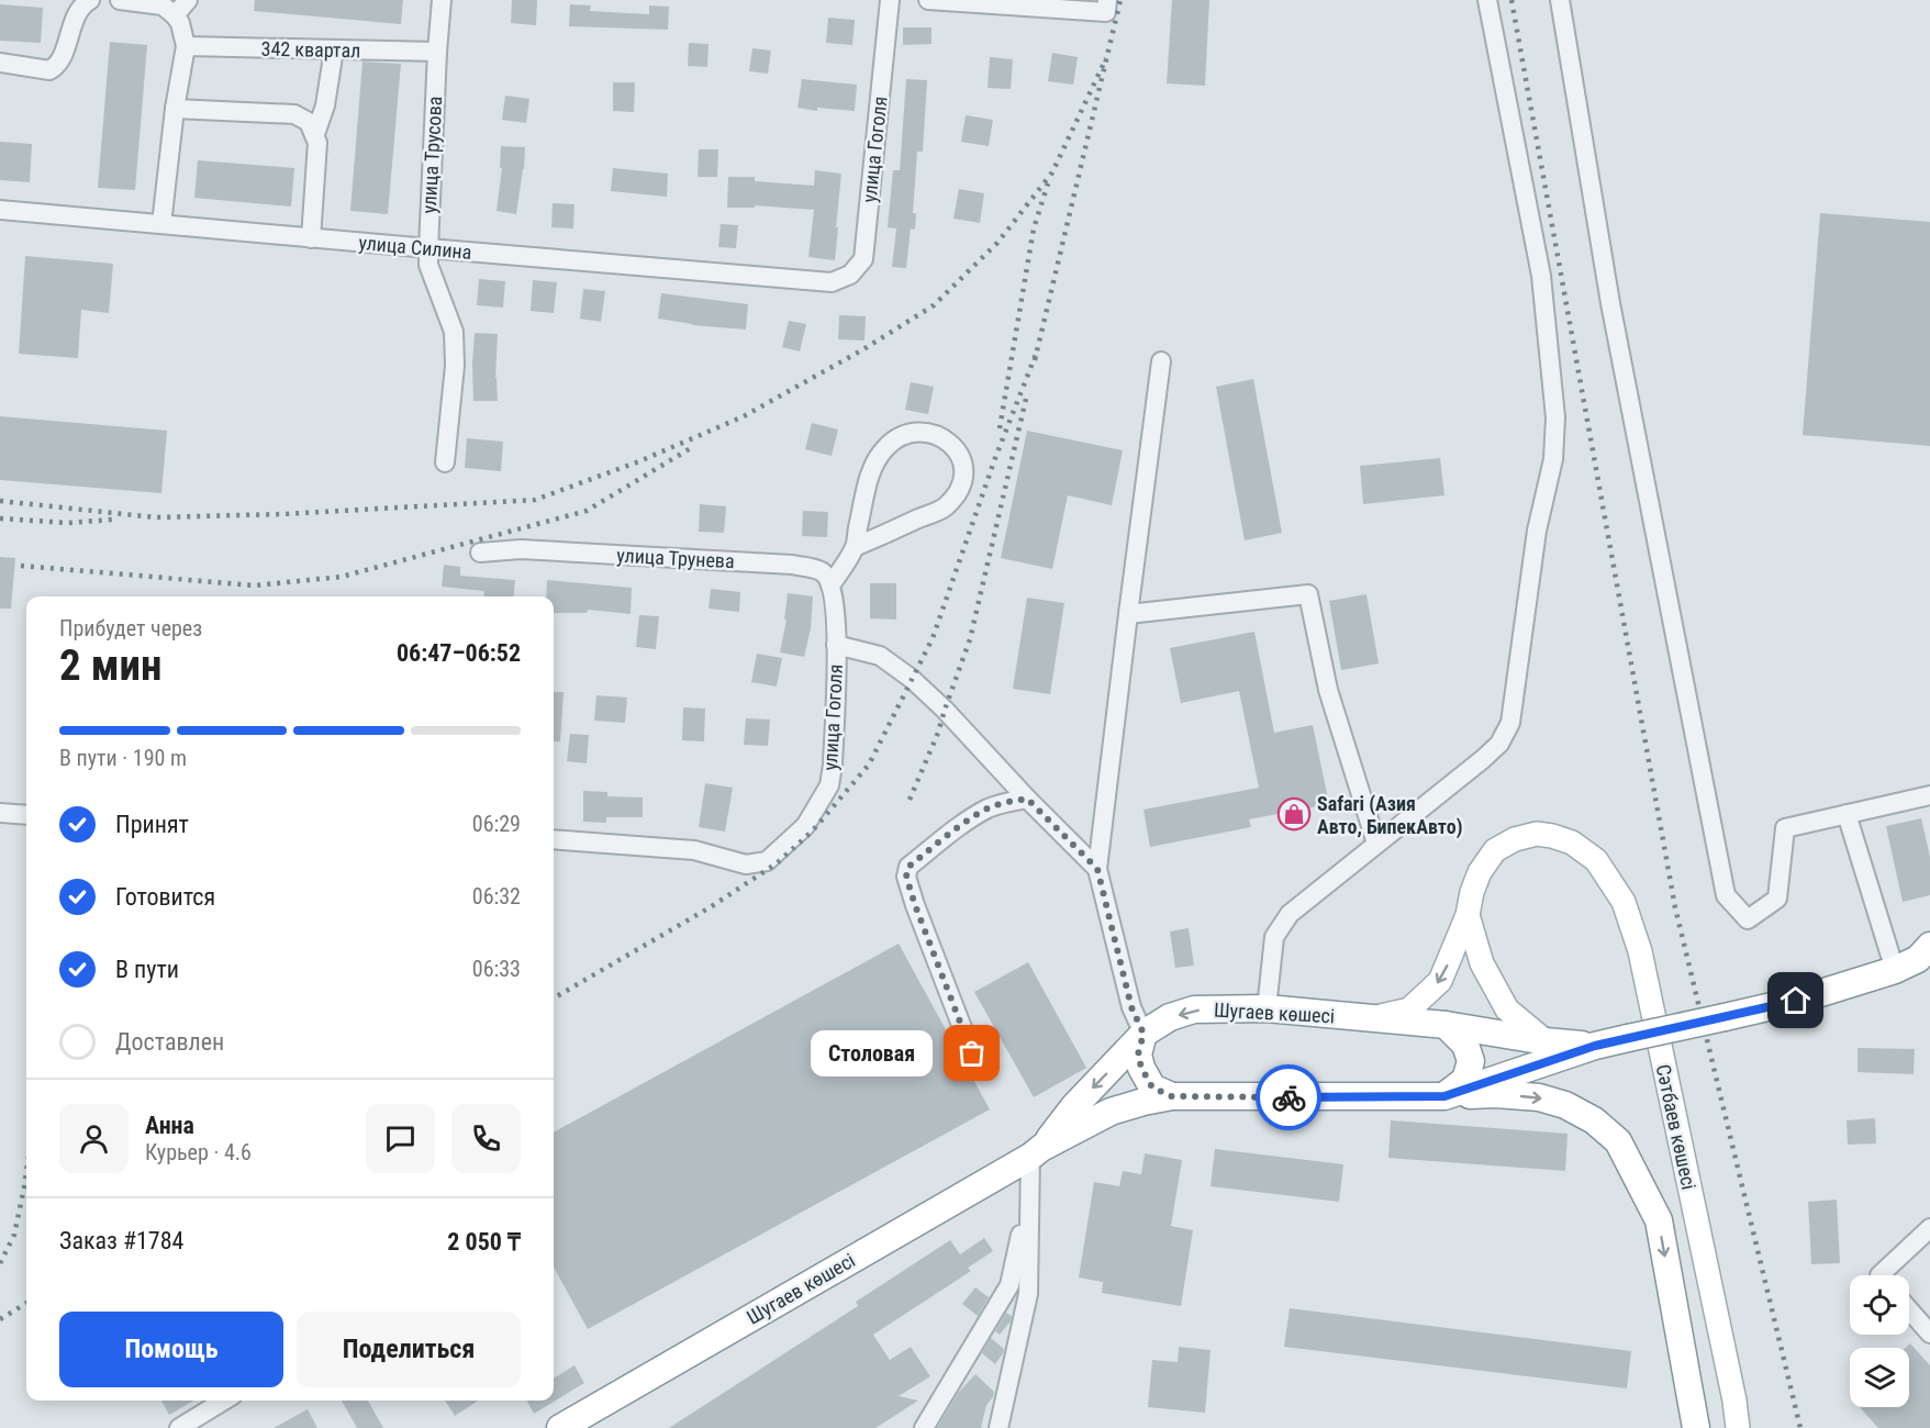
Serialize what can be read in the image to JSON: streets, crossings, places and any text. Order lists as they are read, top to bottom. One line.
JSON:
{"streets":{"highway":["Шугаев көшесі"],"main road":["Сәтбаев көшесі"],"street":["342 квартал","улица Гоголя","улица Трусова","улица Силина","улица Трунева"]},"crossings":[["342 квартал","улица Трусова"],["улица Гоголя","улица Силина"],["улица Гоголя","улица Трунева"],["улица Трусова","улица Силина"],["Шугаев көшесі","Сәтбаев көшесі"]],"places":{"shop":["Safari (Азия Авто, БипекАвто)"],"other":["Столовая"]},"page":{"heading":["2 мин","Прибудет через","06:47–06:52"],"panel":["Анна","Курьер · 4.6","Заказ #1784","2 050 ₸"],"bar":"В пути · 190 m","list":[["Принят","06:29"],["Готовится","06:32"],["В пути","06:33"],"Доставлен"],"bubble":"Столовая","buttons":["Помощь","Поделиться"]}}
